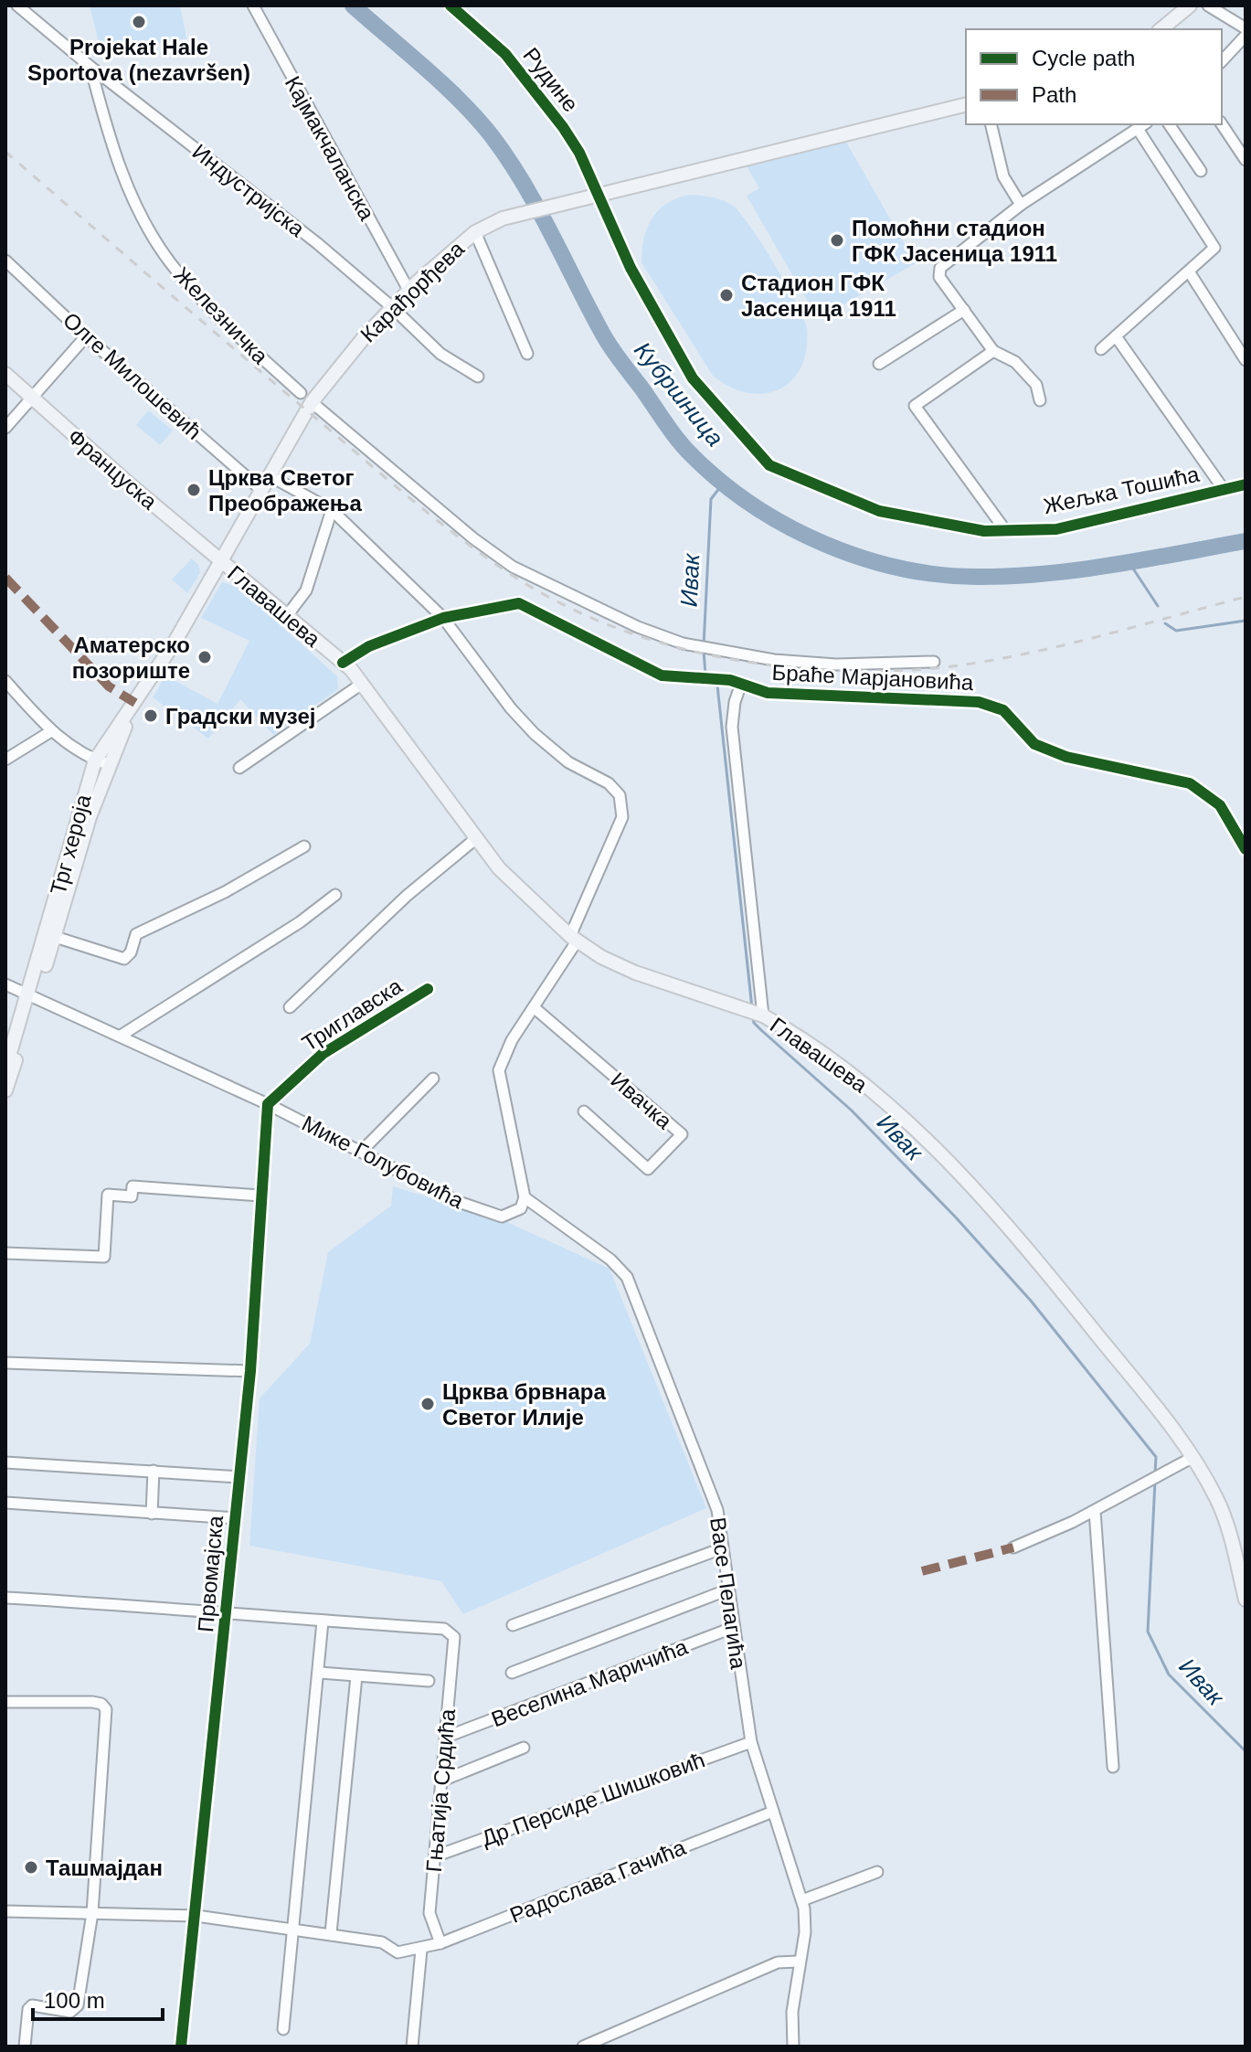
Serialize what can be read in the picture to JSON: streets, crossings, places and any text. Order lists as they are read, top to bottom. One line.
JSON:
{"streets":{"main road":["Карађорђева","Француска","Главашева","Трг хероја"],"street":["Рудине","Кајмакчаланска","Индустријска","Железничка","Олге Милошевић","Жељка Тошића","Браће Марјановића","Триглавска","Ивачка","Мике Голубовића","Првомајска","Васе Пелагића","Веселина Маричића","Гњатија Срдића","Др Персиде Шишковић","Радослава Гачића"]},"crossings":[["Рудине","Карађорђева"],["Рудине","Жељка Тошића"],["Кајмакчаланска","Карађорђева"],["Индустријска","Карађорђева"],["Индустријска","Железничка"],["Карађорђева","Олге Милошевић"],["Карађорђева","Француска"],["Карађорђева","Жељка Тошића"],["Карађорђева","Главашева"],["Карађорђева","Браће Марјановића"],["Карађорђева","Трг хероја"],["Француска","Главашева"],["Француска","Трг хероја"],["Главашева","Браће Марјановића"],["Главашева","Трг хероја"],["Трг хероја","Мике Голубовића"],["Триглавска","Мике Голубовића"],["Триглавска","Првомајска"],["Мике Голубовића","Првомајска"],["Мике Голубовића","Васе Пелагића"],["Васе Пелагића","Веселина Маричића"],["Васе Пелагића","Др Персиде Шишковић"],["Васе Пелагића","Радослава Гачића"],["Веселина Маричића","Гњатија Срдића"],["Гњатија Срдића","Др Персиде Шишковић"],["Гњатија Срдића","Радослава Гачића"]],"water":["Кубршница","Ивак"],"places":["Projekat Hale Sportova (nezavršen)","Помоћни стадион ГФК Јасеница 1911","Стадион ГФК Јасеница 1911","Црква Светог Преображења","Аматерско позориште","Градски музеј","Црква брвнара Светог Илије","Ташмајдан"],"legend":["Cycle path","Path"],"scale_bar":"100 m"}
